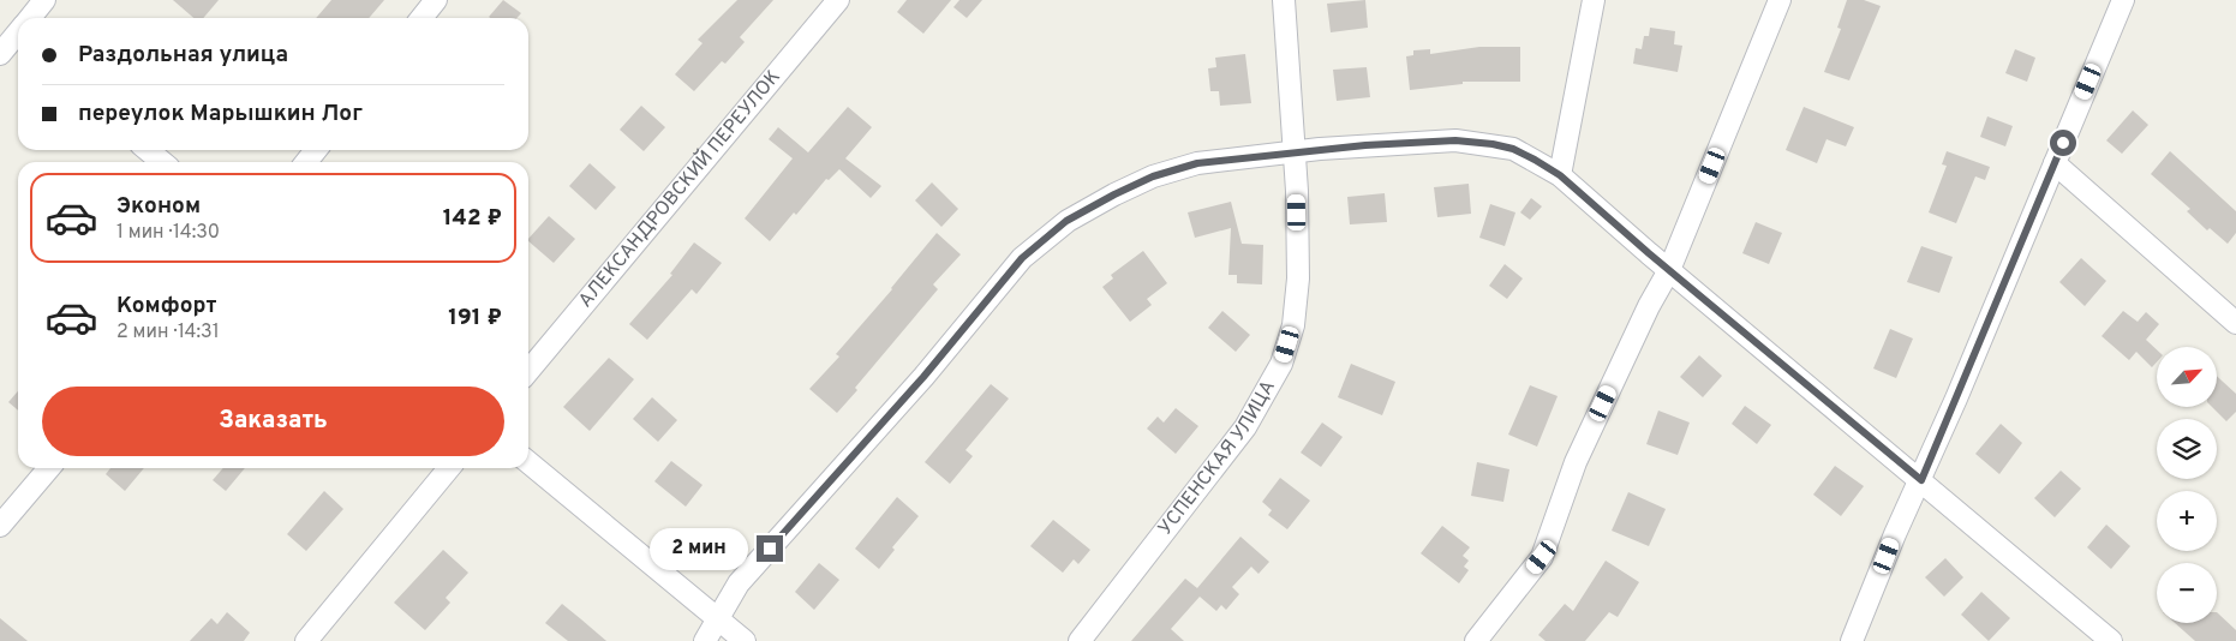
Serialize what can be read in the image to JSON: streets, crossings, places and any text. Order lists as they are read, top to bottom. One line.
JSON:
{"streets":{"street":["АЛЕКСАНДРОВСКИЙ ПЕРЕУЛОК","УСПЕНСКАЯ УЛИЦА"]},"north":"top right","page":{"banner":["Раздольная улица","переулок Марышкин Лог"],"list":[{"name":"Эконом","note":"1 мин · 14:30","value":"142 ₽"},{"name":"Комфорт","note":"2 мин · 14:31","value":"191 ₽"}],"map_buttons":["+","−"],"buttons":"Заказать","bubble":"2 мин"}}
